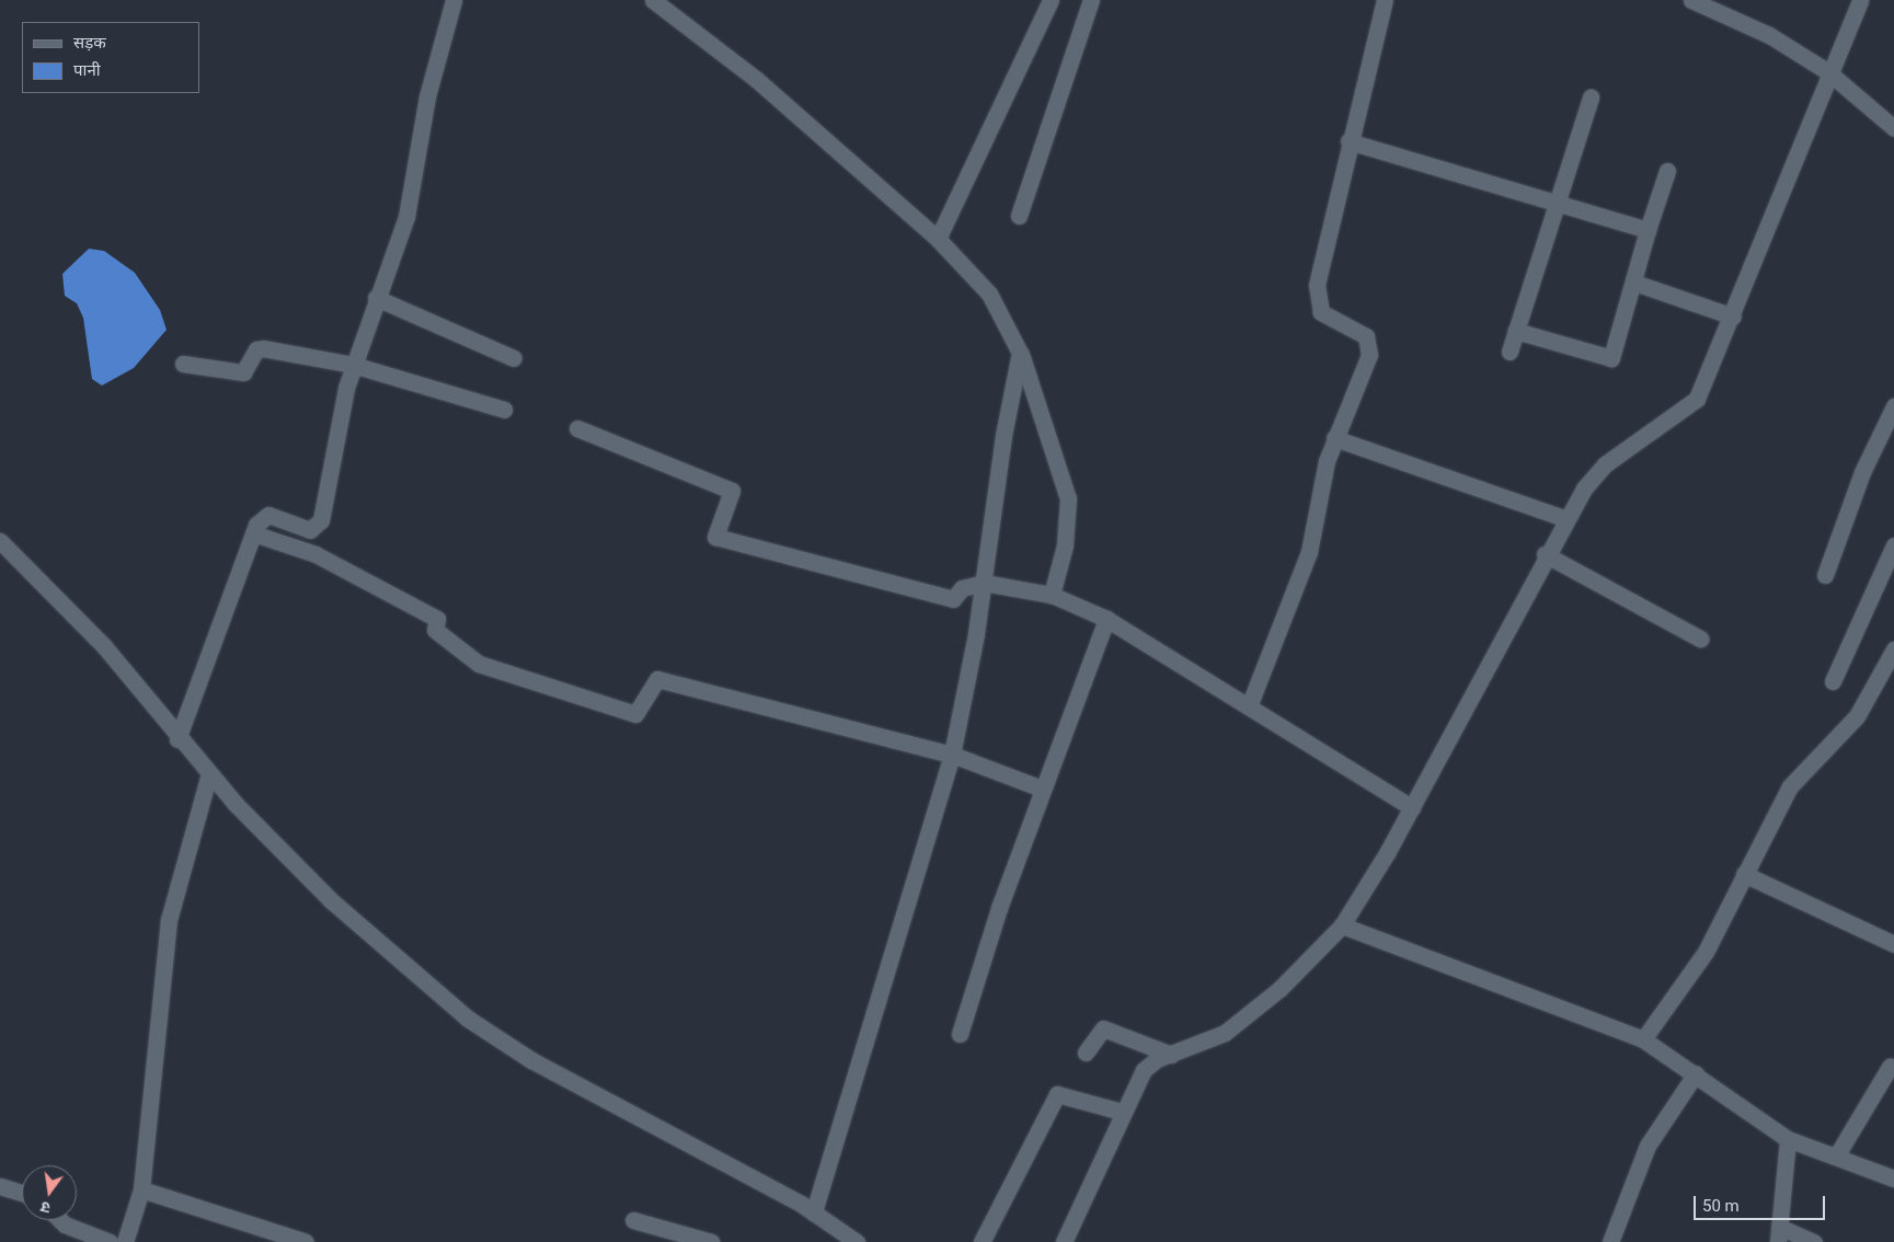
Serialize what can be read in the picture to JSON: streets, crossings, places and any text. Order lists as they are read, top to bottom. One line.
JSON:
{"legend":["सड़क","पानी"],"scale_bar":"50 m","north":"bottom"}
